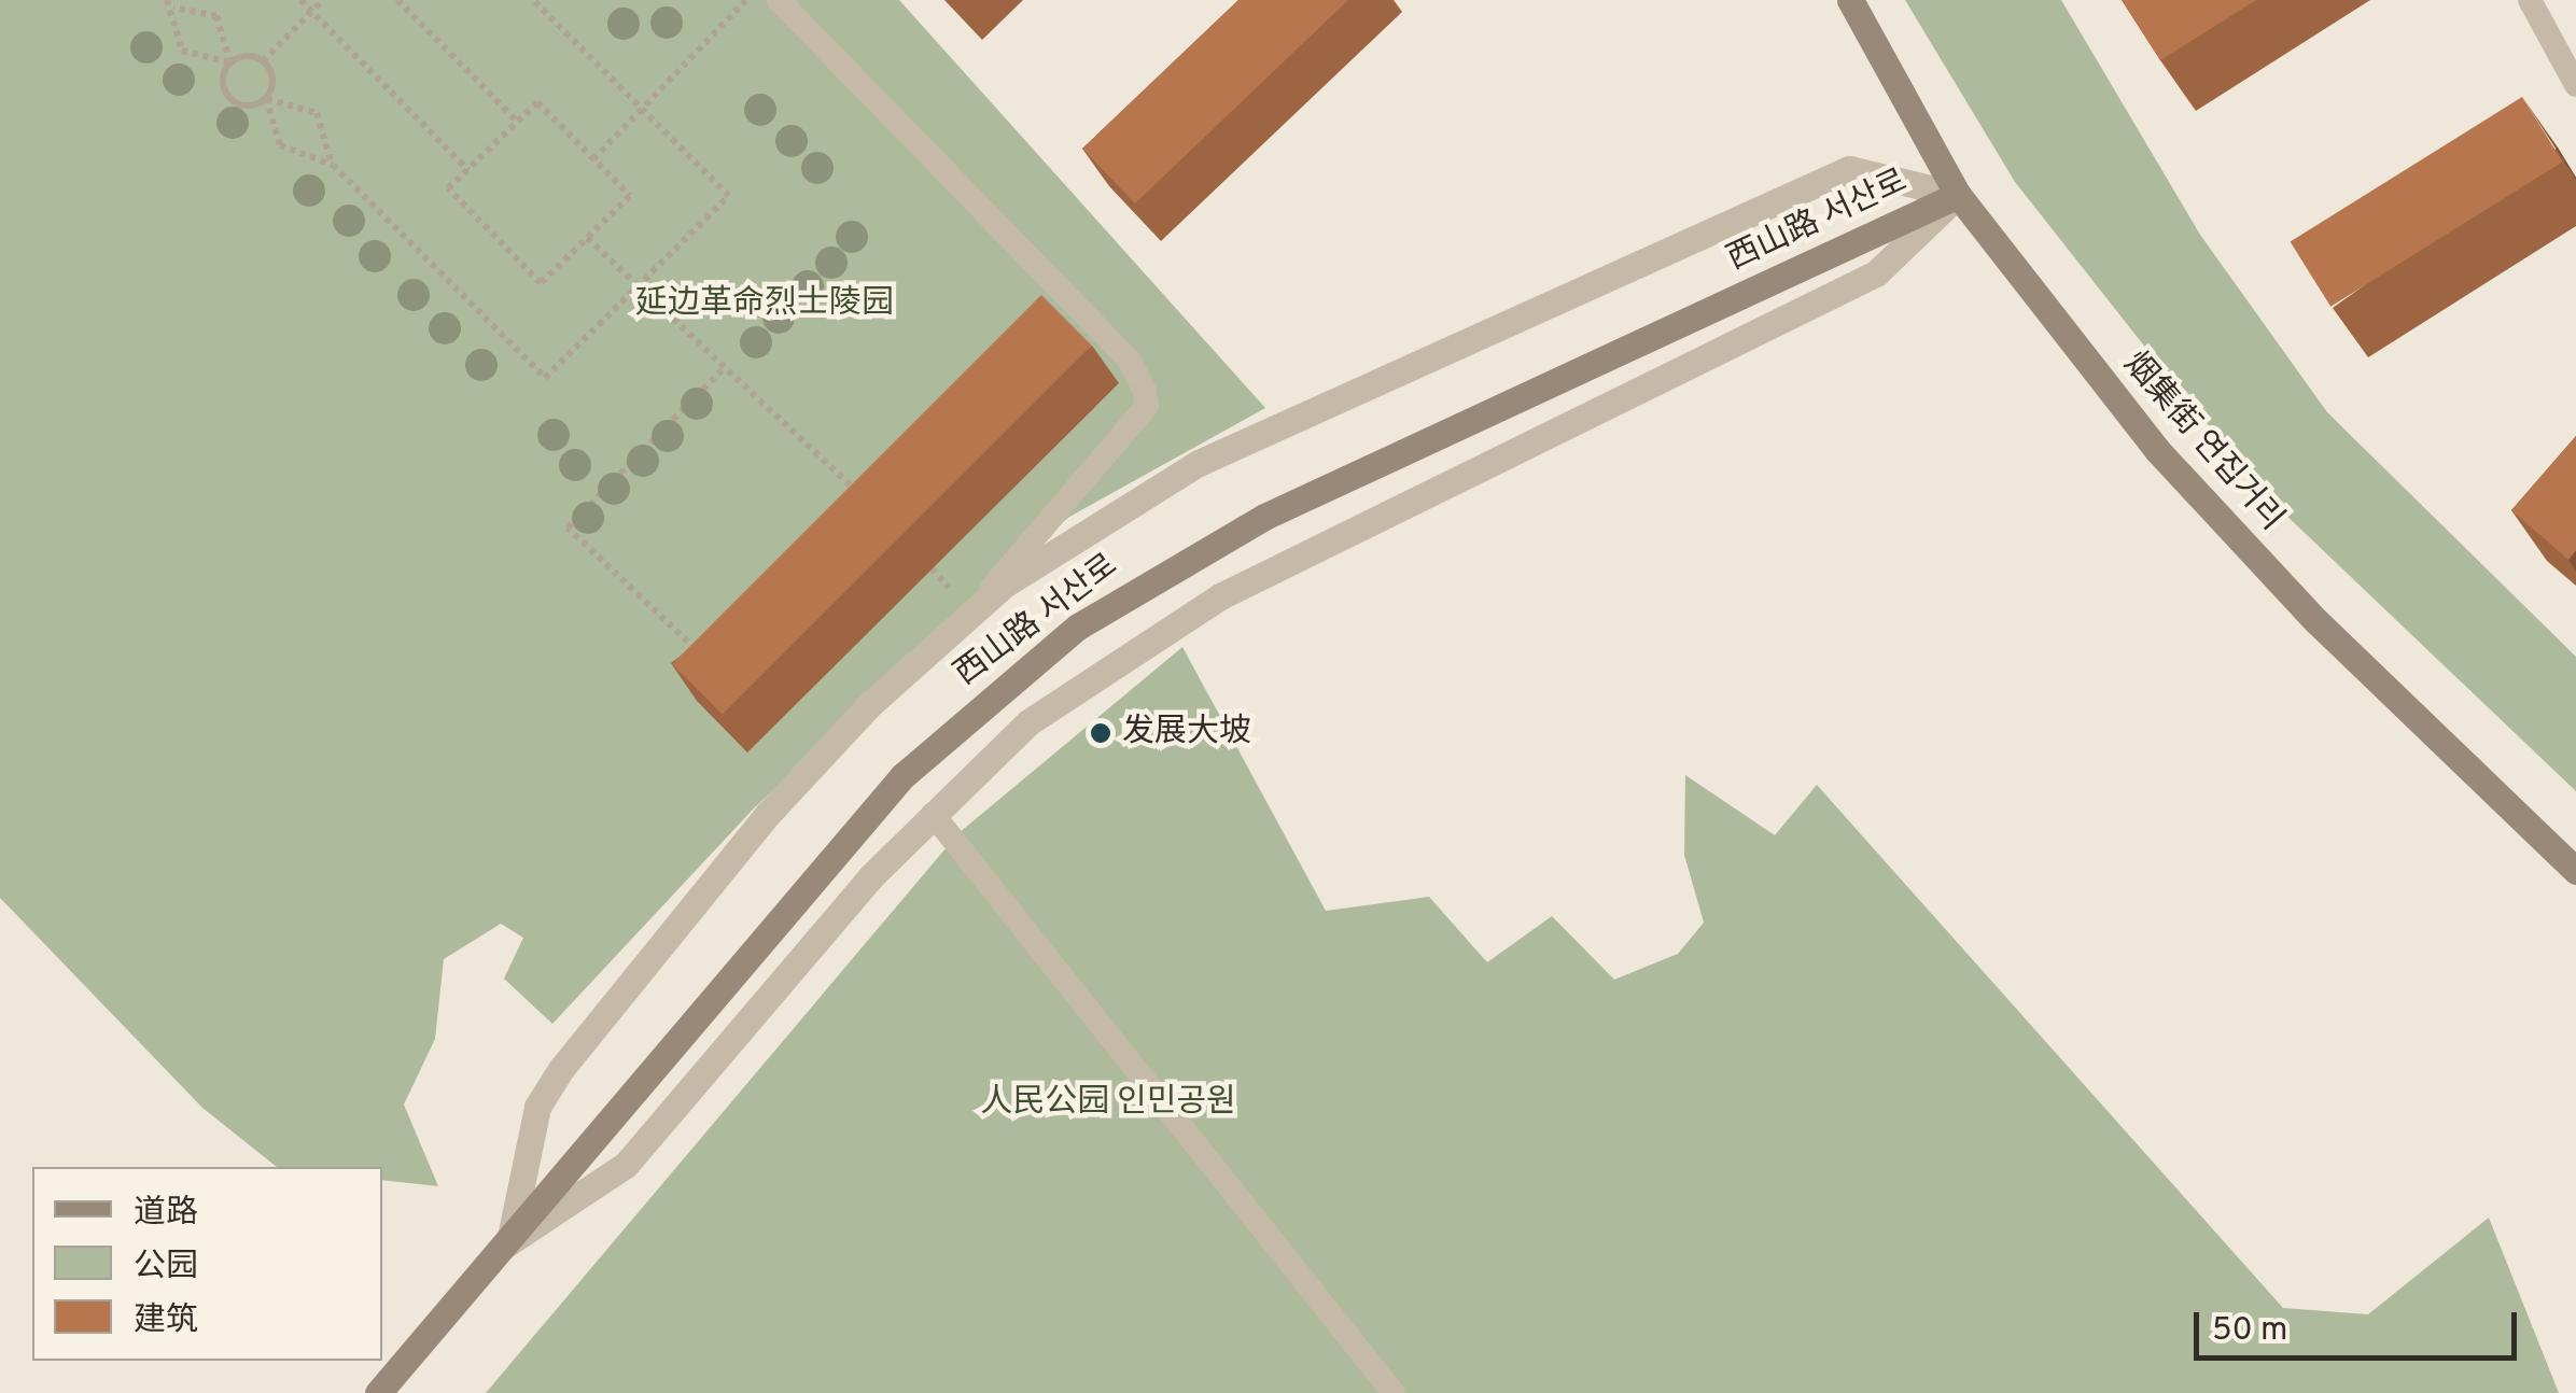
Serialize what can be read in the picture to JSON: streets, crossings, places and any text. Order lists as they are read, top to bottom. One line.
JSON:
{"streets":{"street":["西山路 서산로","烟集街 연집거리"]},"crossings":[["西山路 서산로","烟集街 연집거리"]],"parks":["延边革命烈士陵园","人民公园 인민공원"],"places":["发展大坡"],"legend":["道路","公园","建筑"],"scale_bar":"50 m"}
